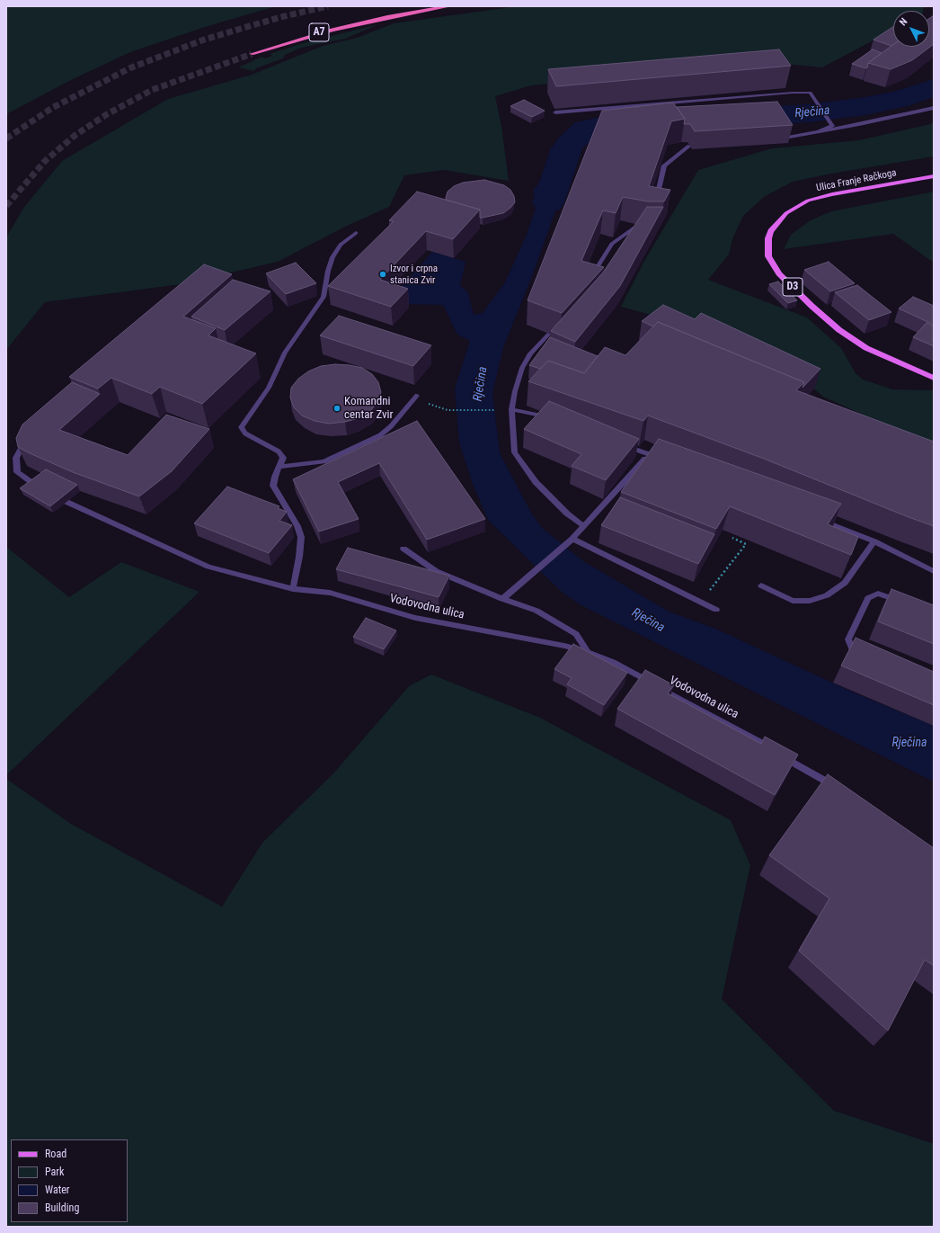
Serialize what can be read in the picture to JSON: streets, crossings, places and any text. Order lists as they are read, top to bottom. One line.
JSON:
{"streets":{"highway":["A7"],"main road":["Ulica Franje Račkoga","D3"],"street":["Vodovodna ulica"]},"water":["Rječina"],"places":["Izvor i crpna stanica Zvir","Komandni centar Zvir"],"legend":["Road","Park","Water","Building"],"north":"top left"}
